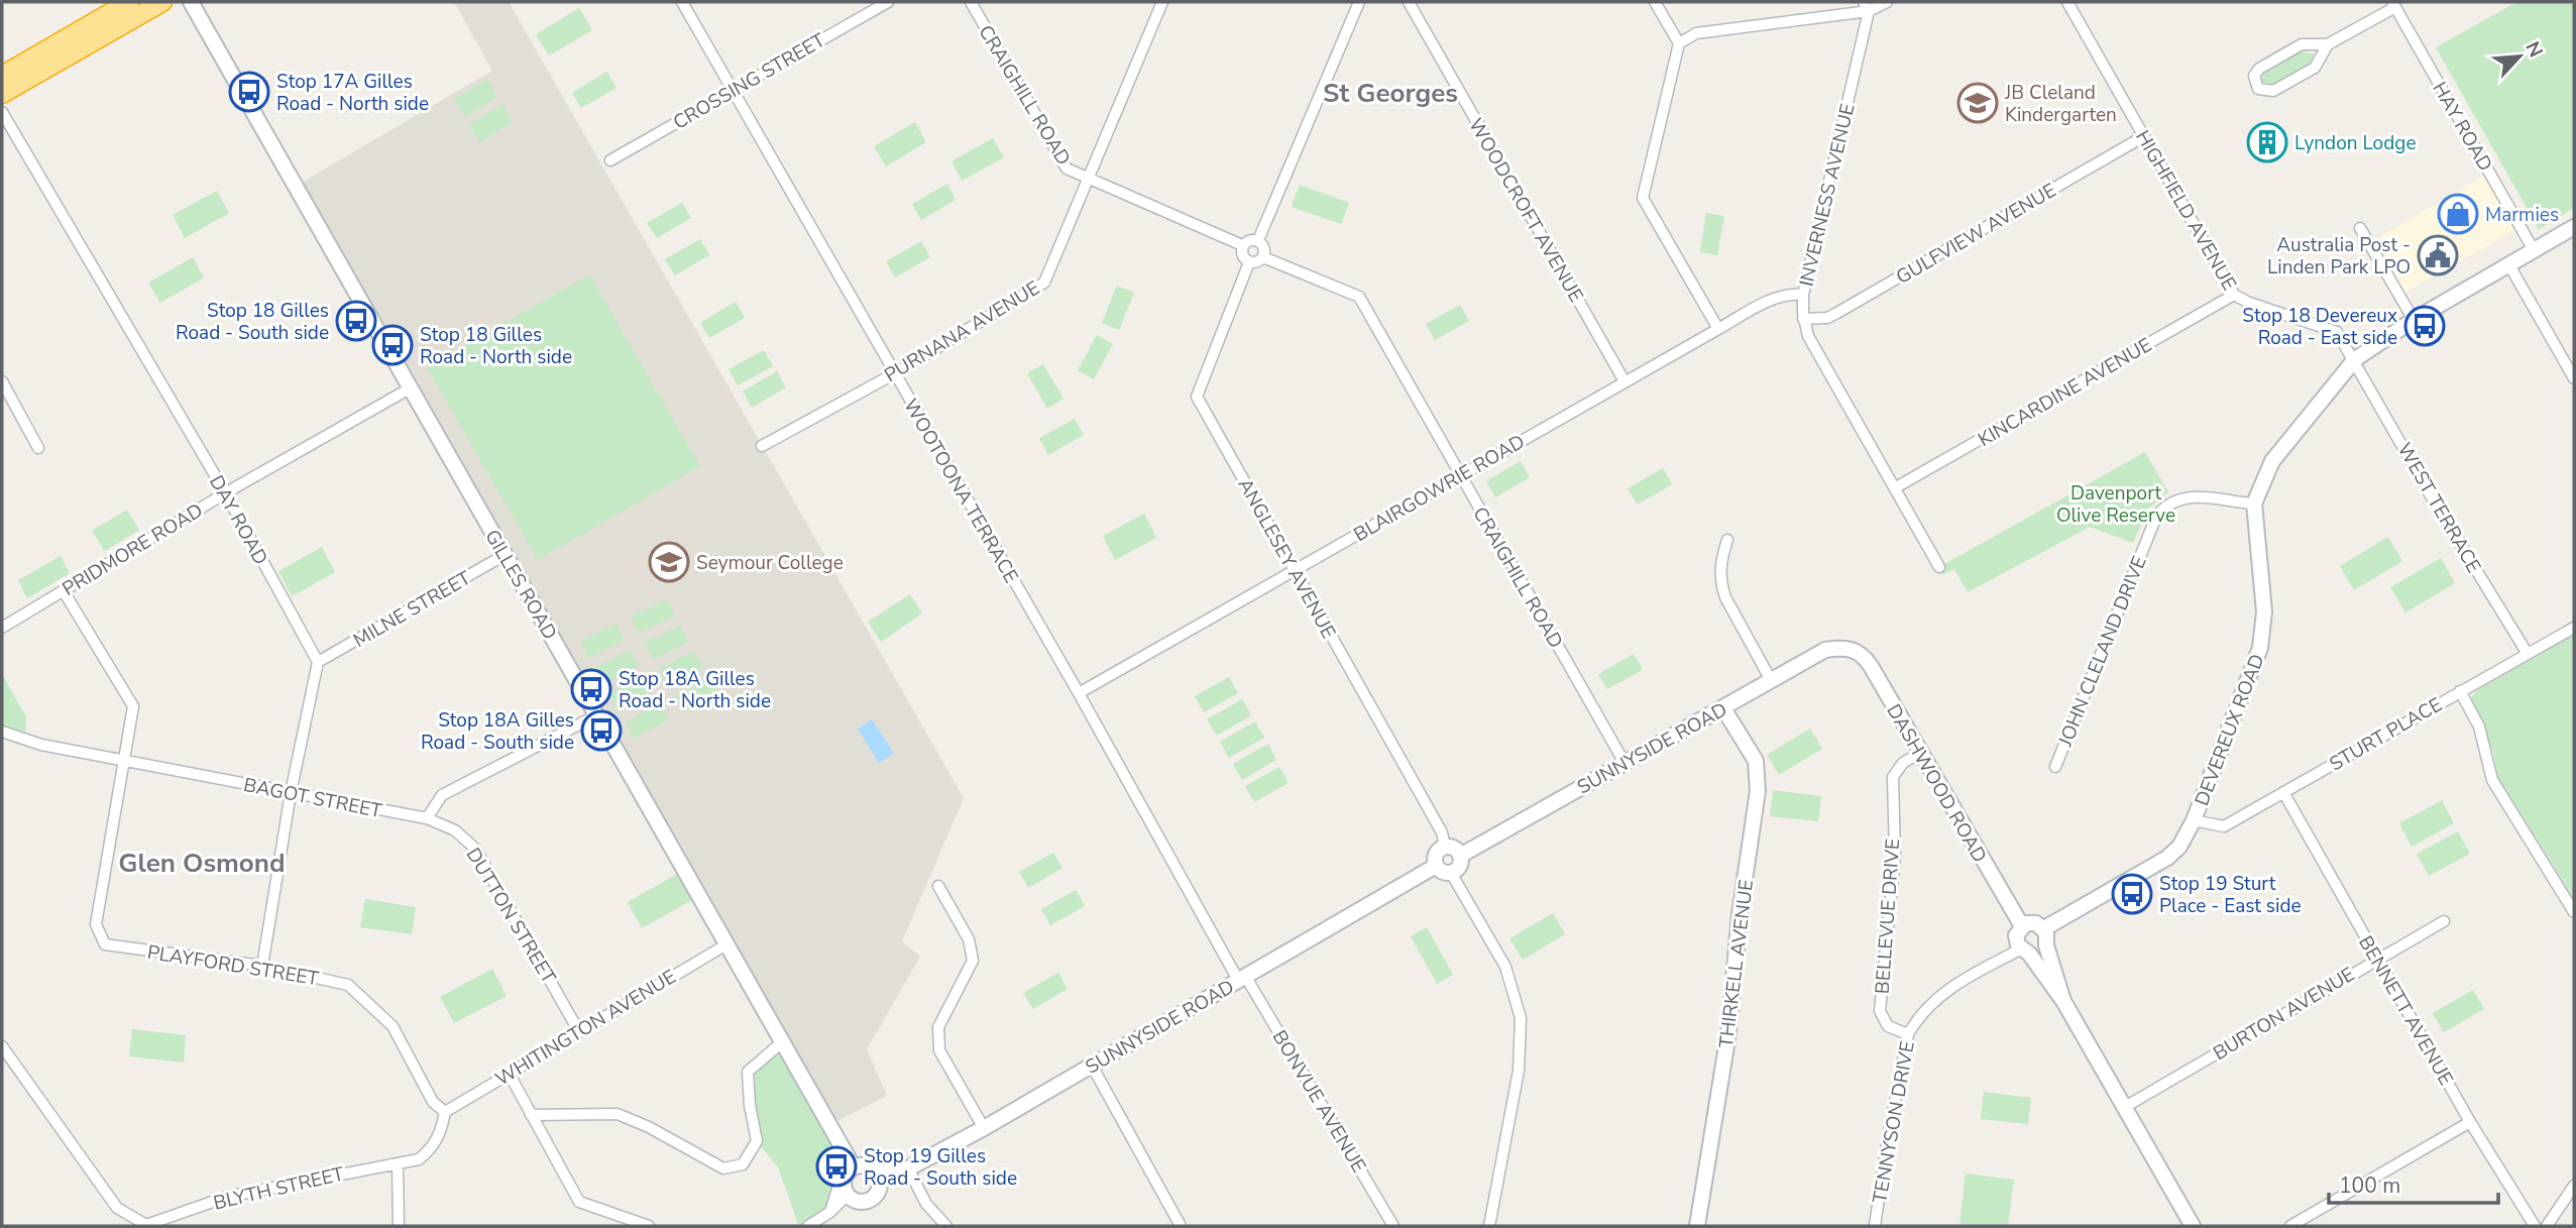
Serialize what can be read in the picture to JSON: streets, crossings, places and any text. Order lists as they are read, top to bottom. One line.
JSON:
{"streets":{"street":["CROSSING STREET","CRAIGHILL ROAD","HAY ROAD","INVERNESS AVENUE","WOODCROFT AVENUE","HIGHFIELD AVENUE","GULFVIEW AVENUE","PURNANA AVENUE","KINCARDINE AVENUE","BLAIRGOWRIE ROAD","WOOTOONA TERRACE","WEST TERRACE","DAY ROAD","PRIDMORE ROAD","ANGLESEY AVENUE","GILLES ROAD","MILNE STREET","JOHN CLELAND DRIVE","DEVEREUX ROAD","STURT PLACE","SUNNYSIDE ROAD","DASHWOOD ROAD","BAGOT STREET","DUTTON STREET","BELLEVUE DRIVE","THIRKELL AVENUE","PLAYFORD STREET","BENNETT AVENUE","BURTON AVENUE","WHITINGTON AVENUE","BONVUE AVENUE","TENNYSON DRIVE","BLYTH STREET"]},"crossings":[["CROSSING STREET","WOOTOONA TERRACE"],["CRAIGHILL ROAD","PURNANA AVENUE"],["CRAIGHILL ROAD","BLAIRGOWRIE ROAD"],["CRAIGHILL ROAD","ANGLESEY AVENUE"],["CRAIGHILL ROAD","SUNNYSIDE ROAD"],["HAY ROAD","DEVEREUX ROAD"],["INVERNESS AVENUE","GULFVIEW AVENUE"],["INVERNESS AVENUE","KINCARDINE AVENUE"],["INVERNESS AVENUE","BLAIRGOWRIE ROAD"],["WOODCROFT AVENUE","BLAIRGOWRIE ROAD"],["HIGHFIELD AVENUE","GULFVIEW AVENUE"],["HIGHFIELD AVENUE","KINCARDINE AVENUE"],["HIGHFIELD AVENUE","WEST TERRACE"],["HIGHFIELD AVENUE","DEVEREUX ROAD"],["PURNANA AVENUE","WOOTOONA TERRACE"],["BLAIRGOWRIE ROAD","WOOTOONA TERRACE"],["BLAIRGOWRIE ROAD","ANGLESEY AVENUE"],["WOOTOONA TERRACE","SUNNYSIDE ROAD"],["WOOTOONA TERRACE","BONVUE AVENUE"],["WEST TERRACE","DEVEREUX ROAD"],["WEST TERRACE","STURT PLACE"],["DAY ROAD","PRIDMORE ROAD"],["DAY ROAD","MILNE STREET"],["PRIDMORE ROAD","GILLES ROAD"],["ANGLESEY AVENUE","SUNNYSIDE ROAD"],["GILLES ROAD","MILNE STREET"],["GILLES ROAD","SUNNYSIDE ROAD"],["GILLES ROAD","WHITINGTON AVENUE"],["JOHN CLELAND DRIVE","DEVEREUX ROAD"],["DEVEREUX ROAD","STURT PLACE"],["DEVEREUX ROAD","DASHWOOD ROAD"],["DEVEREUX ROAD","TENNYSON DRIVE"],["STURT PLACE","BENNETT AVENUE"],["SUNNYSIDE ROAD","DASHWOOD ROAD"],["SUNNYSIDE ROAD","THIRKELL AVENUE"],["SUNNYSIDE ROAD","BONVUE AVENUE"],["DASHWOOD ROAD","BELLEVUE DRIVE"],["DASHWOOD ROAD","TENNYSON DRIVE"],["BAGOT STREET","DUTTON STREET"],["BAGOT STREET","PLAYFORD STREET"],["DUTTON STREET","WHITINGTON AVENUE"],["BELLEVUE DRIVE","TENNYSON DRIVE"],["PLAYFORD STREET","WHITINGTON AVENUE"],["PLAYFORD STREET","BLYTH STREET"],["BENNETT AVENUE","BURTON AVENUE"],["WHITINGTON AVENUE","BLYTH STREET"]],"districts":["St Georges","Glen Osmond"],"parks":["Davenport Olive Reserve"],"places":{"bus stop":["Stop 17A Gilles Road - North side","Stop 18 Gilles Road - South side","Stop 18 Devereux Road - East side","Stop 18 Gilles Road - North side","Stop 18A Gilles Road - North side","Stop 18A Gilles Road - South side","Stop 19 Sturt Place - East side","Stop 19 Gilles Road - South side"],"school or university":["JB Cleland Kindergarten","Seymour College"],"building":["Lyndon Lodge"],"shop":["Marmies"],"public building":["Australia Post - Linden Park LPO"]},"scale_bar":"100 m","north":"top right"}
